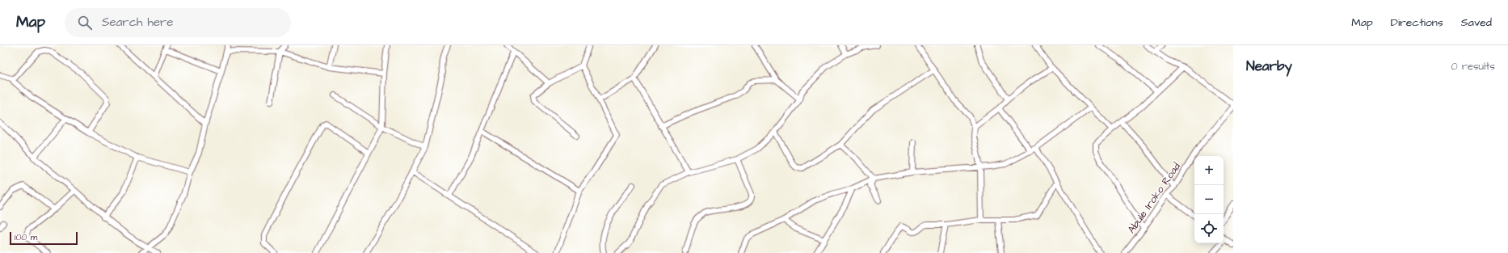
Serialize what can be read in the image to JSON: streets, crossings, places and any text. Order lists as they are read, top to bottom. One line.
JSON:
{"streets":{"street":["Abule Iroko Road"]},"scale_bar":"100 m","page":{"header":"Map","search":"Search here","nav":["Map","Directions","Saved"],"heading":["Nearby","0 results"],"map_buttons":["+","−"],"scale":"100 m"}}
